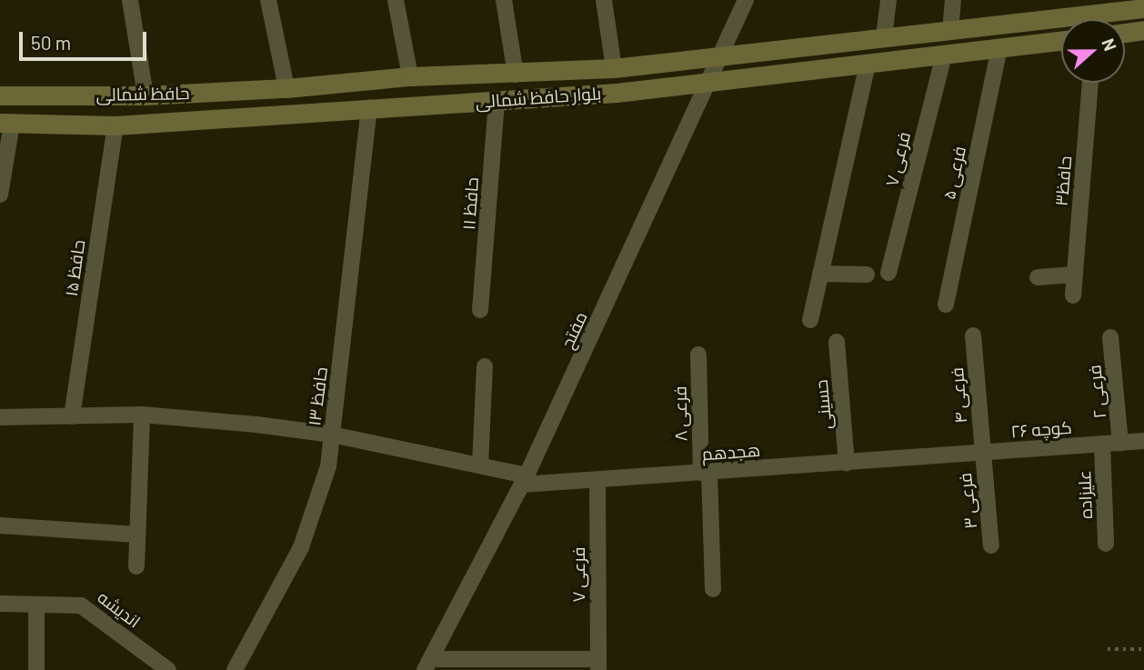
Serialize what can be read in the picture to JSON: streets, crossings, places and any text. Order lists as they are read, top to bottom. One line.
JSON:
{"streets":{"street":["حافظ شمالی","بلوار حافظ شمالی","فرعی ۷","فرعی ۵","حافظ۳","حافظ ۱۱","حافظ ۱۵","مفتح","فرعی ۲","فرعی ۴","حافظ ۱۳","حسینی","فرعی ۸","کوچه ۲۶","هجدهم","علیزاده","فرعی ۳","اندیشه"]},"crossings":[["حافظ شمالی","بلوار حافظ شمالی"],["بلوار حافظ شمالی","فرعی ۷"],["بلوار حافظ شمالی","فرعی ۵"],["بلوار حافظ شمالی","حافظ ۱۱"],["بلوار حافظ شمالی","حافظ ۱۵"],["بلوار حافظ شمالی","مفتح"],["بلوار حافظ شمالی","حافظ ۱۳"],["فرعی ۷","هجدهم"],["حافظ ۱۵","هجدهم"],["مفتح","هجدهم"],["فرعی ۲","کوچه ۲۶"],["فرعی ۴","کوچه ۲۶"],["فرعی ۴","فرعی ۳"],["حافظ ۱۳","هجدهم"],["حسینی","هجدهم"],["فرعی ۸","هجدهم"],["کوچه ۲۶","هجدهم"],["کوچه ۲۶","علیزاده"],["کوچه ۲۶","فرعی ۳"]],"scale_bar":"50 m","north":"right"}
